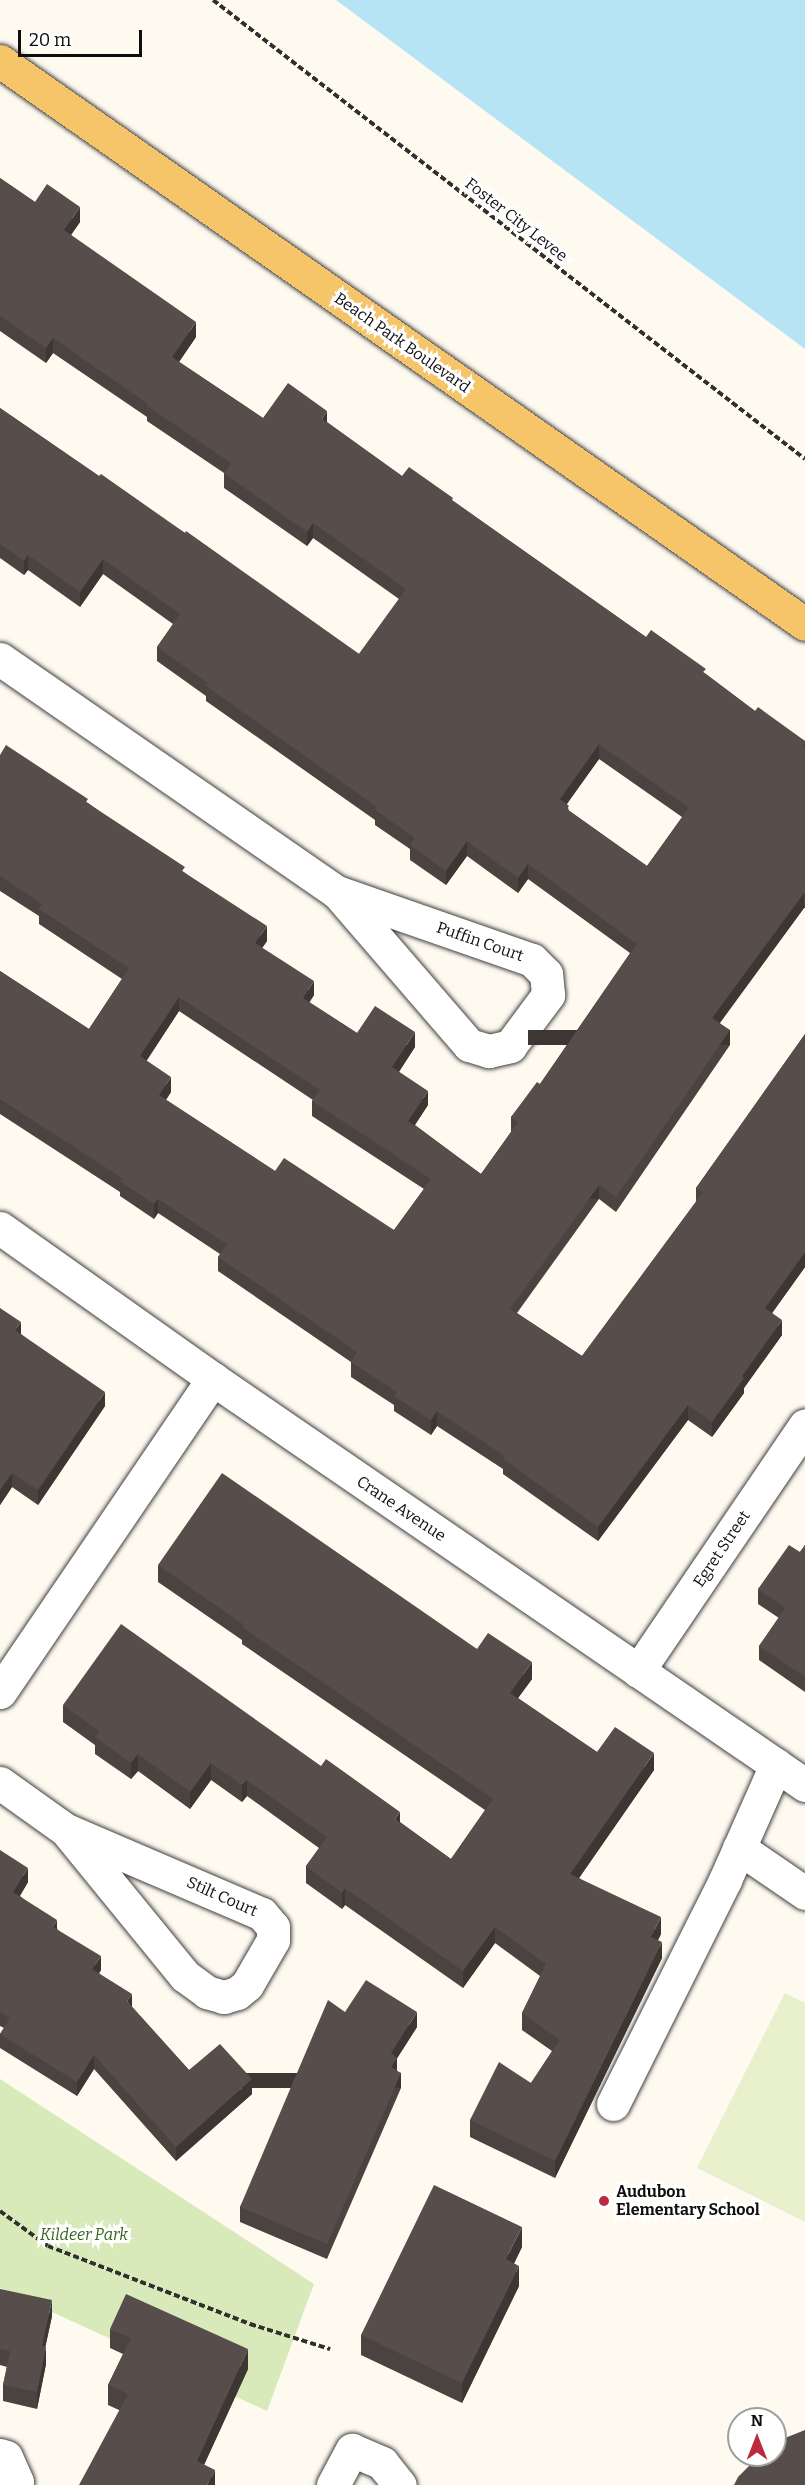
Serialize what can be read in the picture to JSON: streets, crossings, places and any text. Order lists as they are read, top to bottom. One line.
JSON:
{"streets":{"main road":["Beach Park Boulevard"],"street":["Puffin Court","Crane Avenue","Egret Street","Stilt Court"],"path":["Foster City Levee"]},"crossings":[["Crane Avenue","Egret Street"]],"parks":["Kildeer Park"],"places":["Audubon Elementary School"],"scale_bar":"20 m","north":"top"}
